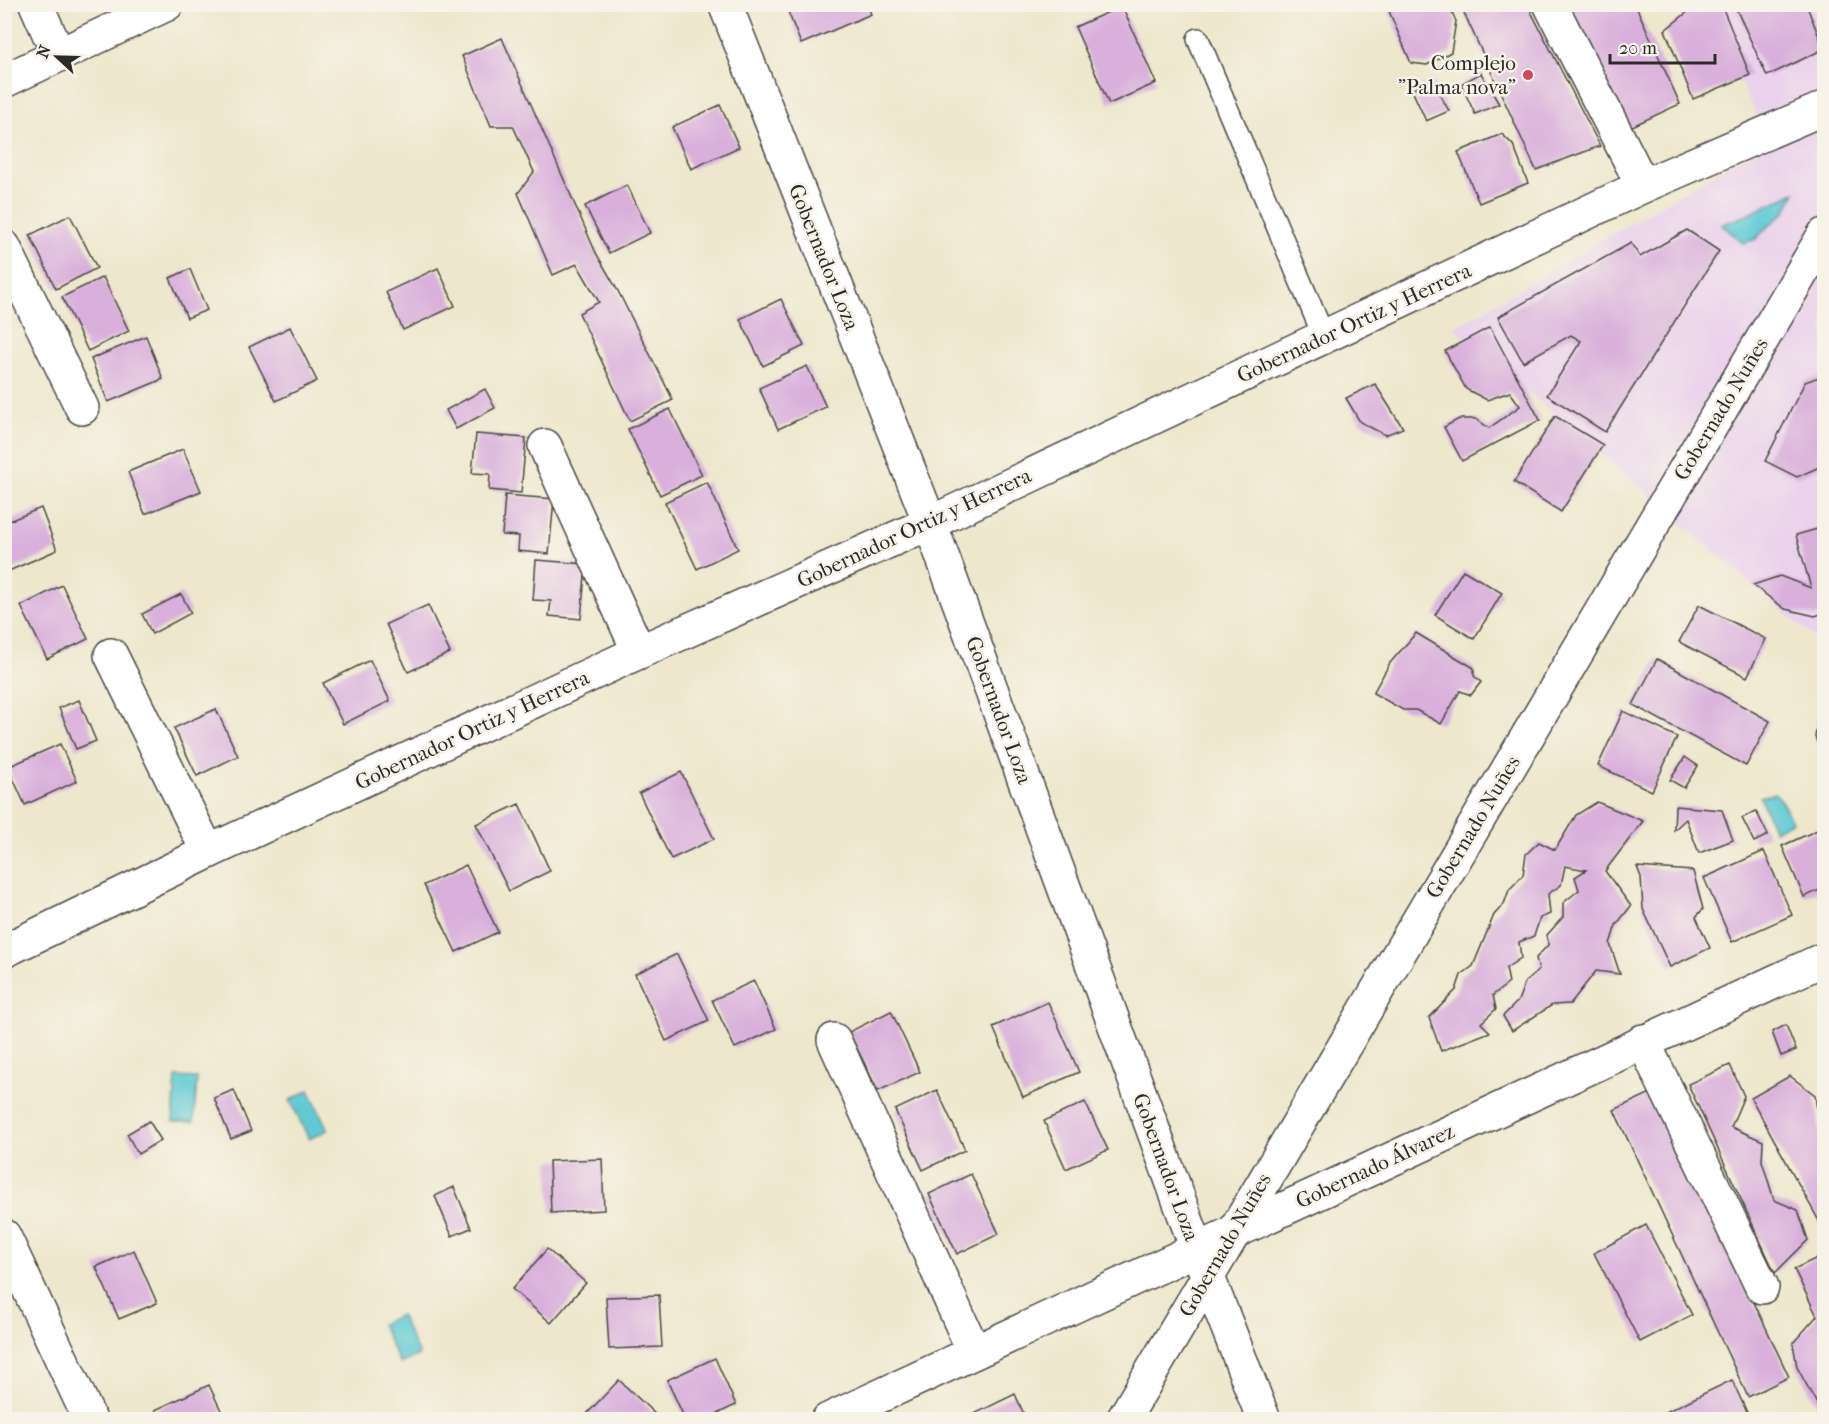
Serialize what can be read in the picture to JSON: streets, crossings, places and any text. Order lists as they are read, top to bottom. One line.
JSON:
{"streets":{"street":["Gobernador Loza","Gobernador Ortiz y Herrera","Gobernado Nuñes","Gobernado Álvarez"]},"crossings":[["Gobernador Loza","Gobernador Ortiz y Herrera"],["Gobernador Loza","Gobernado Nuñes"],["Gobernador Loza","Gobernado Álvarez"],["Gobernado Nuñes","Gobernado Álvarez"]],"places":["Complejo \"Palma nova\""],"scale_bar":"20 m","north":"left"}
